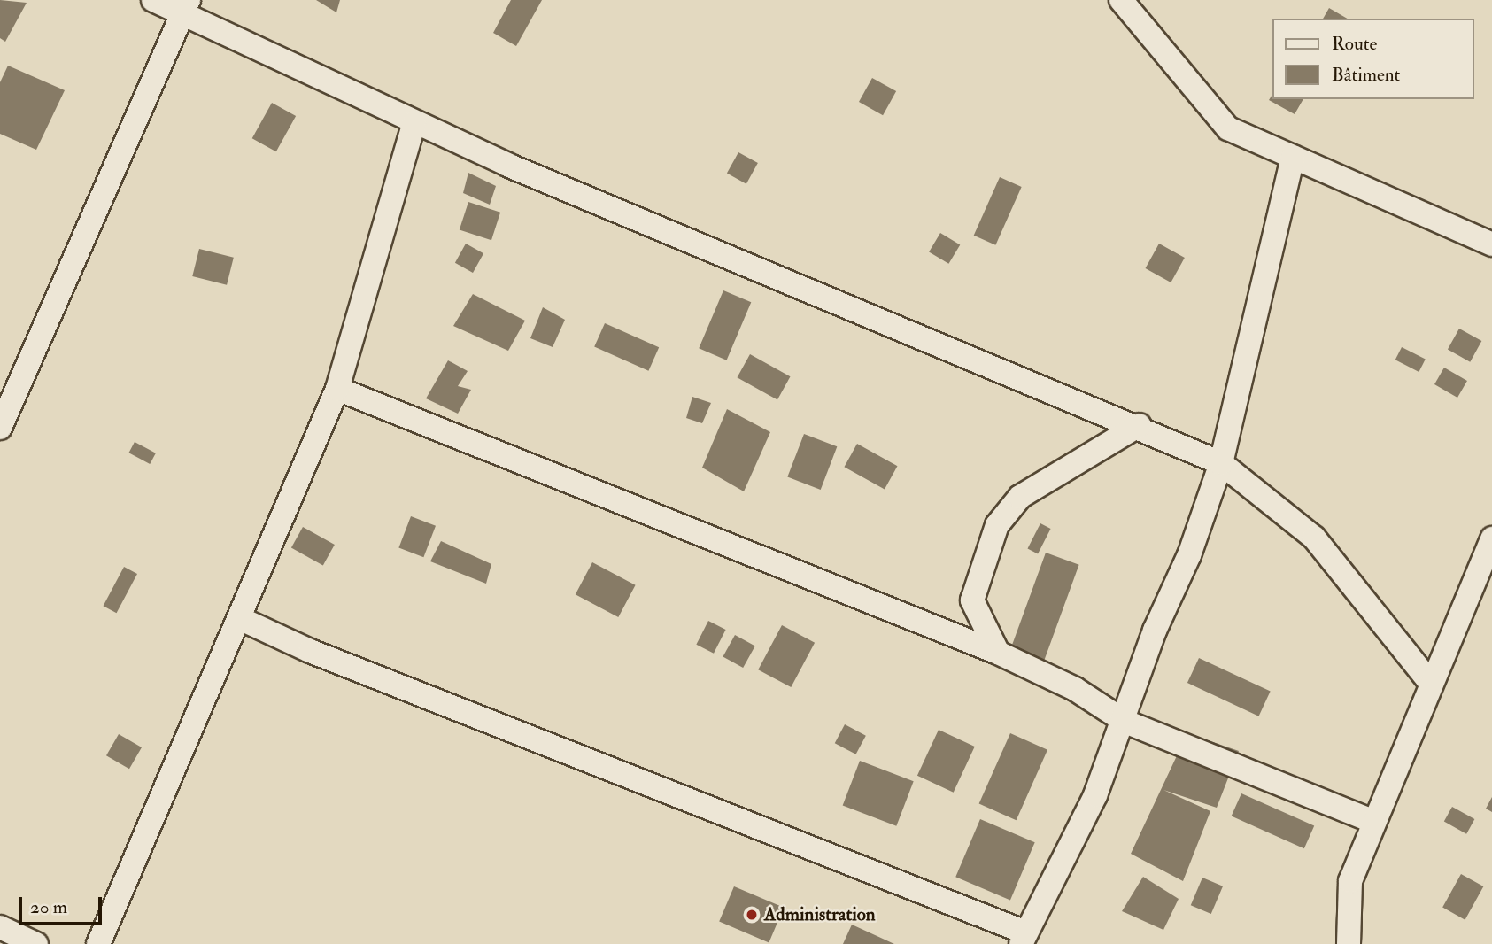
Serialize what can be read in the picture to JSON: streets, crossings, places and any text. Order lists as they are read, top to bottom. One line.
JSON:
{"places":["Administration"],"legend":["Route","Bâtiment"],"scale_bar":"20 m"}
